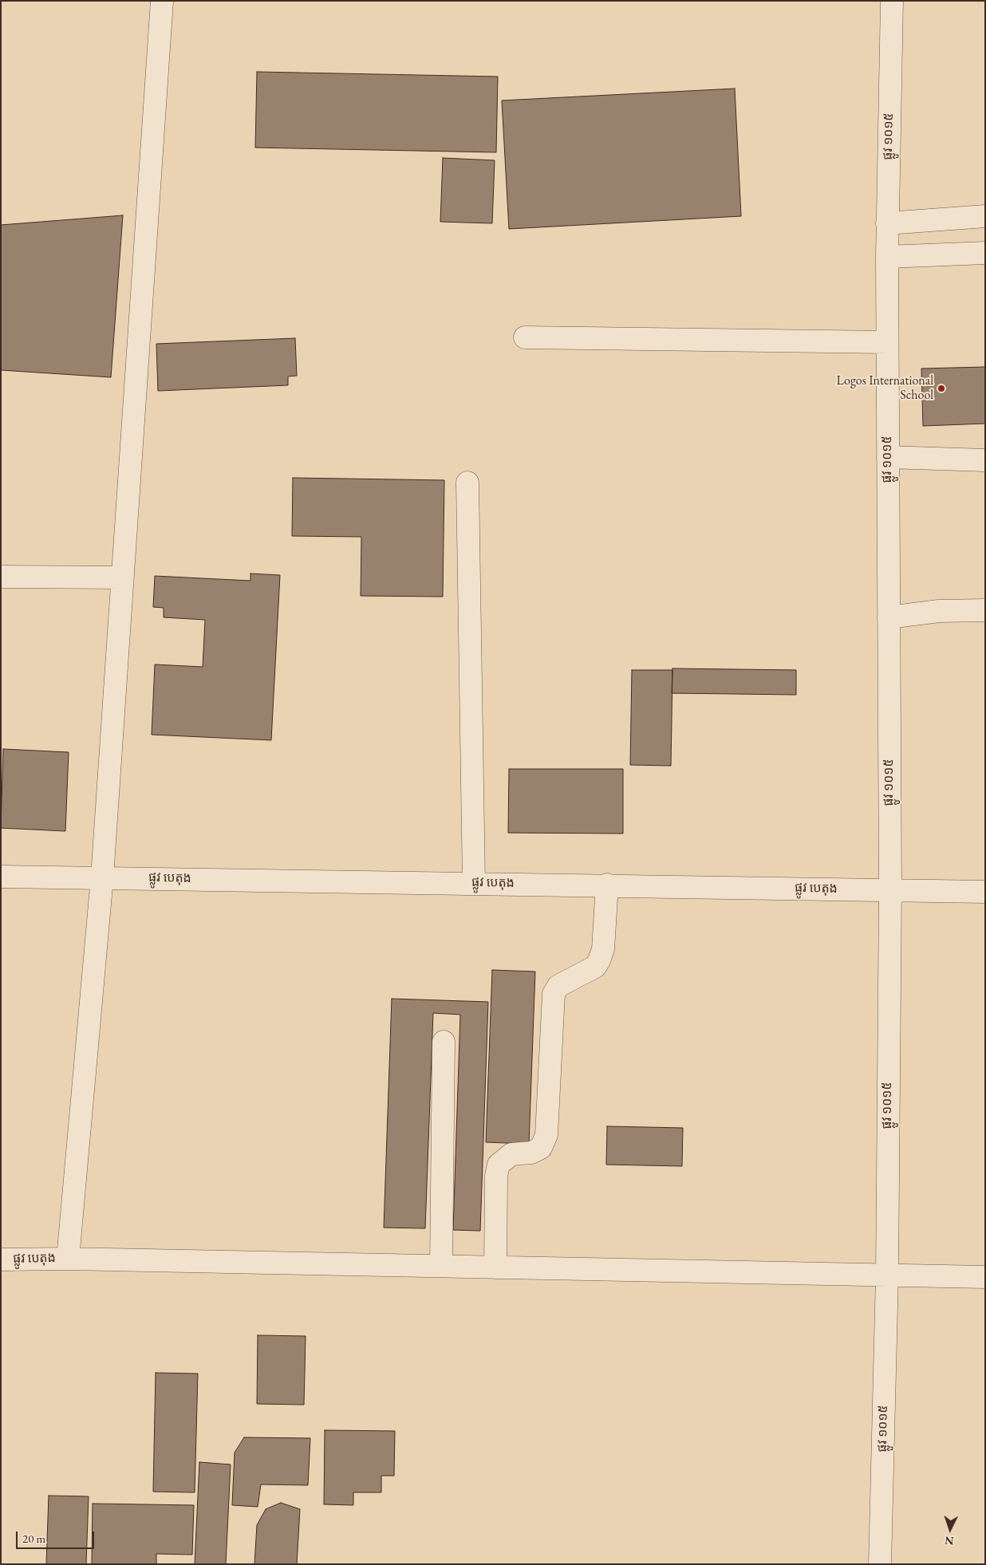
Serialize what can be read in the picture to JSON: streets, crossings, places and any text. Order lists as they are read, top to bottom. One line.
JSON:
{"streets":{"street":["ផ្លូវ ១០១៥","ផ្លូវ បេតុង"]},"crossings":[["ផ្លូវ ១០១៥","ផ្លូវ បេតុង"]],"places":["Logos International School"],"scale_bar":"20 m","north":"bottom"}
